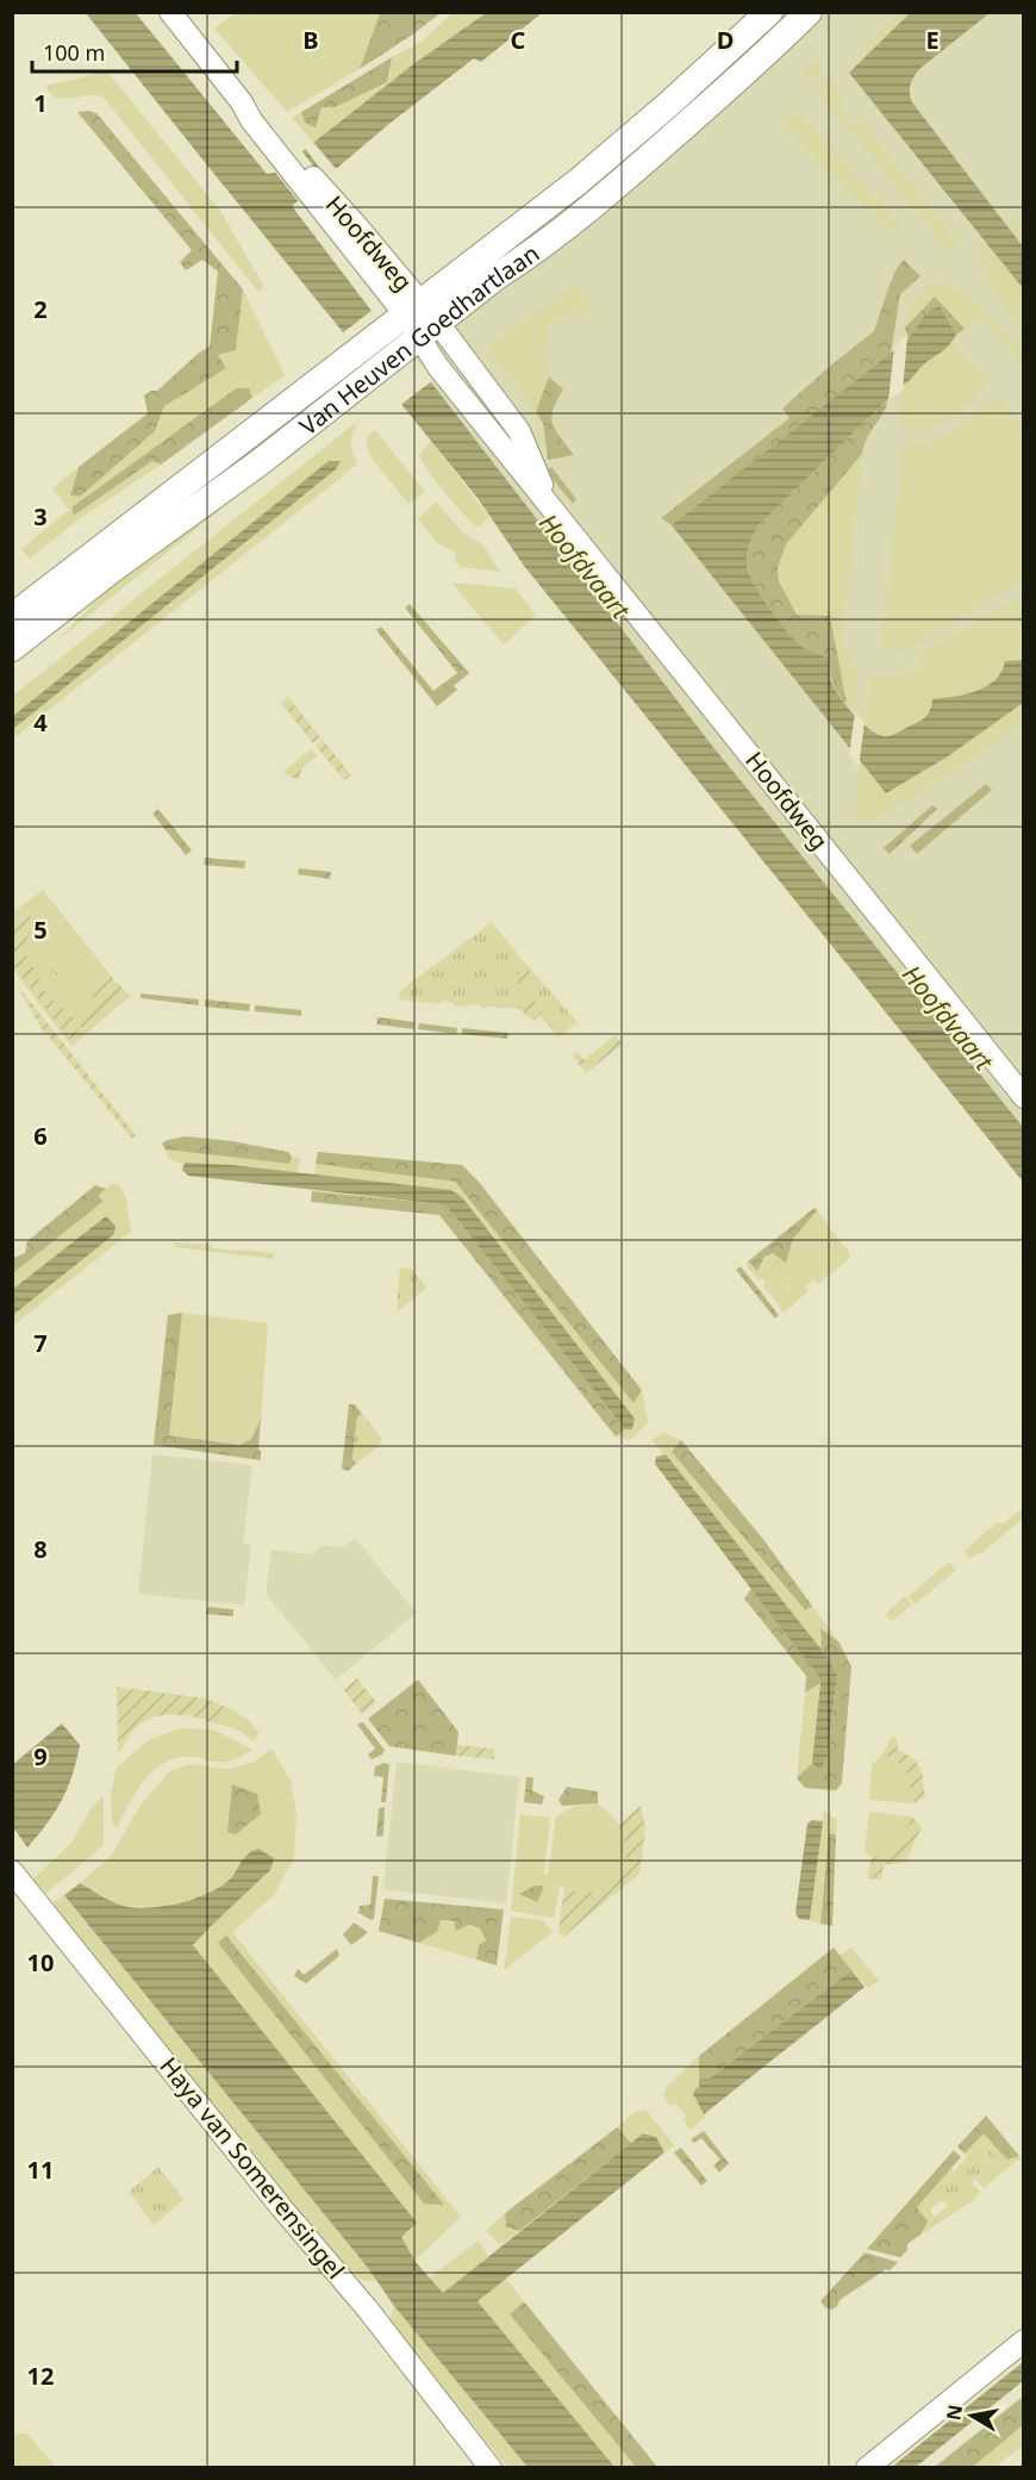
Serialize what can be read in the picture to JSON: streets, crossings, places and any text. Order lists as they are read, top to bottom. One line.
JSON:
{"streets":{"main road":["Van Heuven Goedhartlaan"],"street":["Hoofdweg","Haya van Somerensingel"]},"crossings":[["Hoofdweg","Van Heuven Goedhartlaan"]],"water":["Hoofdvaart"],"scale_bar":"100 m","north":"left","grid":{"columns":["B","C","D","E"],"rows":["1","2","3","4","5","6","7","8","9","10","11","12"]}}
